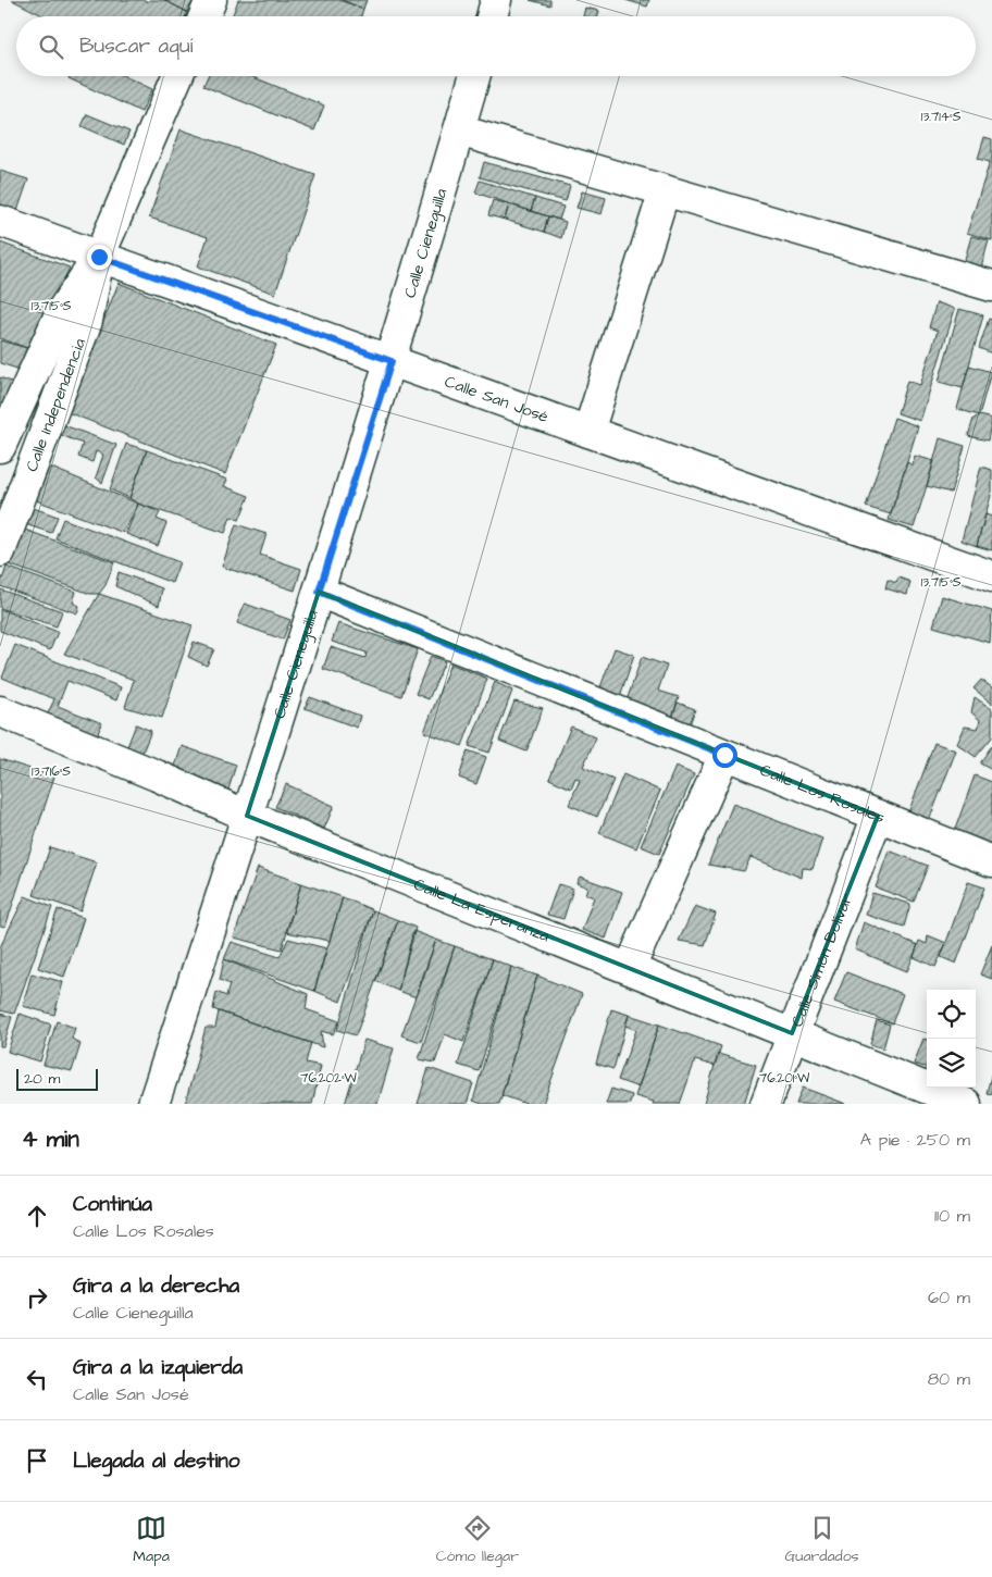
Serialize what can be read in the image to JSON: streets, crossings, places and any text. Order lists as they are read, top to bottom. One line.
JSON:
{"streets":{"street":["Calle Cieneguilla","Calle San José","Calle Independencia","Calle Los Rosales","Calle La Esperanza","Calle Simón Bolívar"]},"crossings":[["Calle Cieneguilla","Calle San José"],["Calle Cieneguilla","Calle Los Rosales"],["Calle Cieneguilla","Calle La Esperanza"],["Calle San José","Calle Independencia"],["Calle Los Rosales","Calle Simón Bolívar"],["Calle La Esperanza","Calle Simón Bolívar"]],"scale_bar":"20 m","page":{"search":"Buscar aquí","scale":"20 m","heading":["4 min","A pie · 250 m"],"list":[["Continúa","Calle Los Rosales","110 m"],["Gira a la derecha","Calle Cieneguilla","60 m"],["Gira a la izquierda","Calle San José","80 m"],"Llegada al destino"],"nav":["Mapa","Cómo llegar","Guardados"]},"coordinates":["13.714°S","13.715°S","13.716°S","76.202°W","76.201°W"]}
